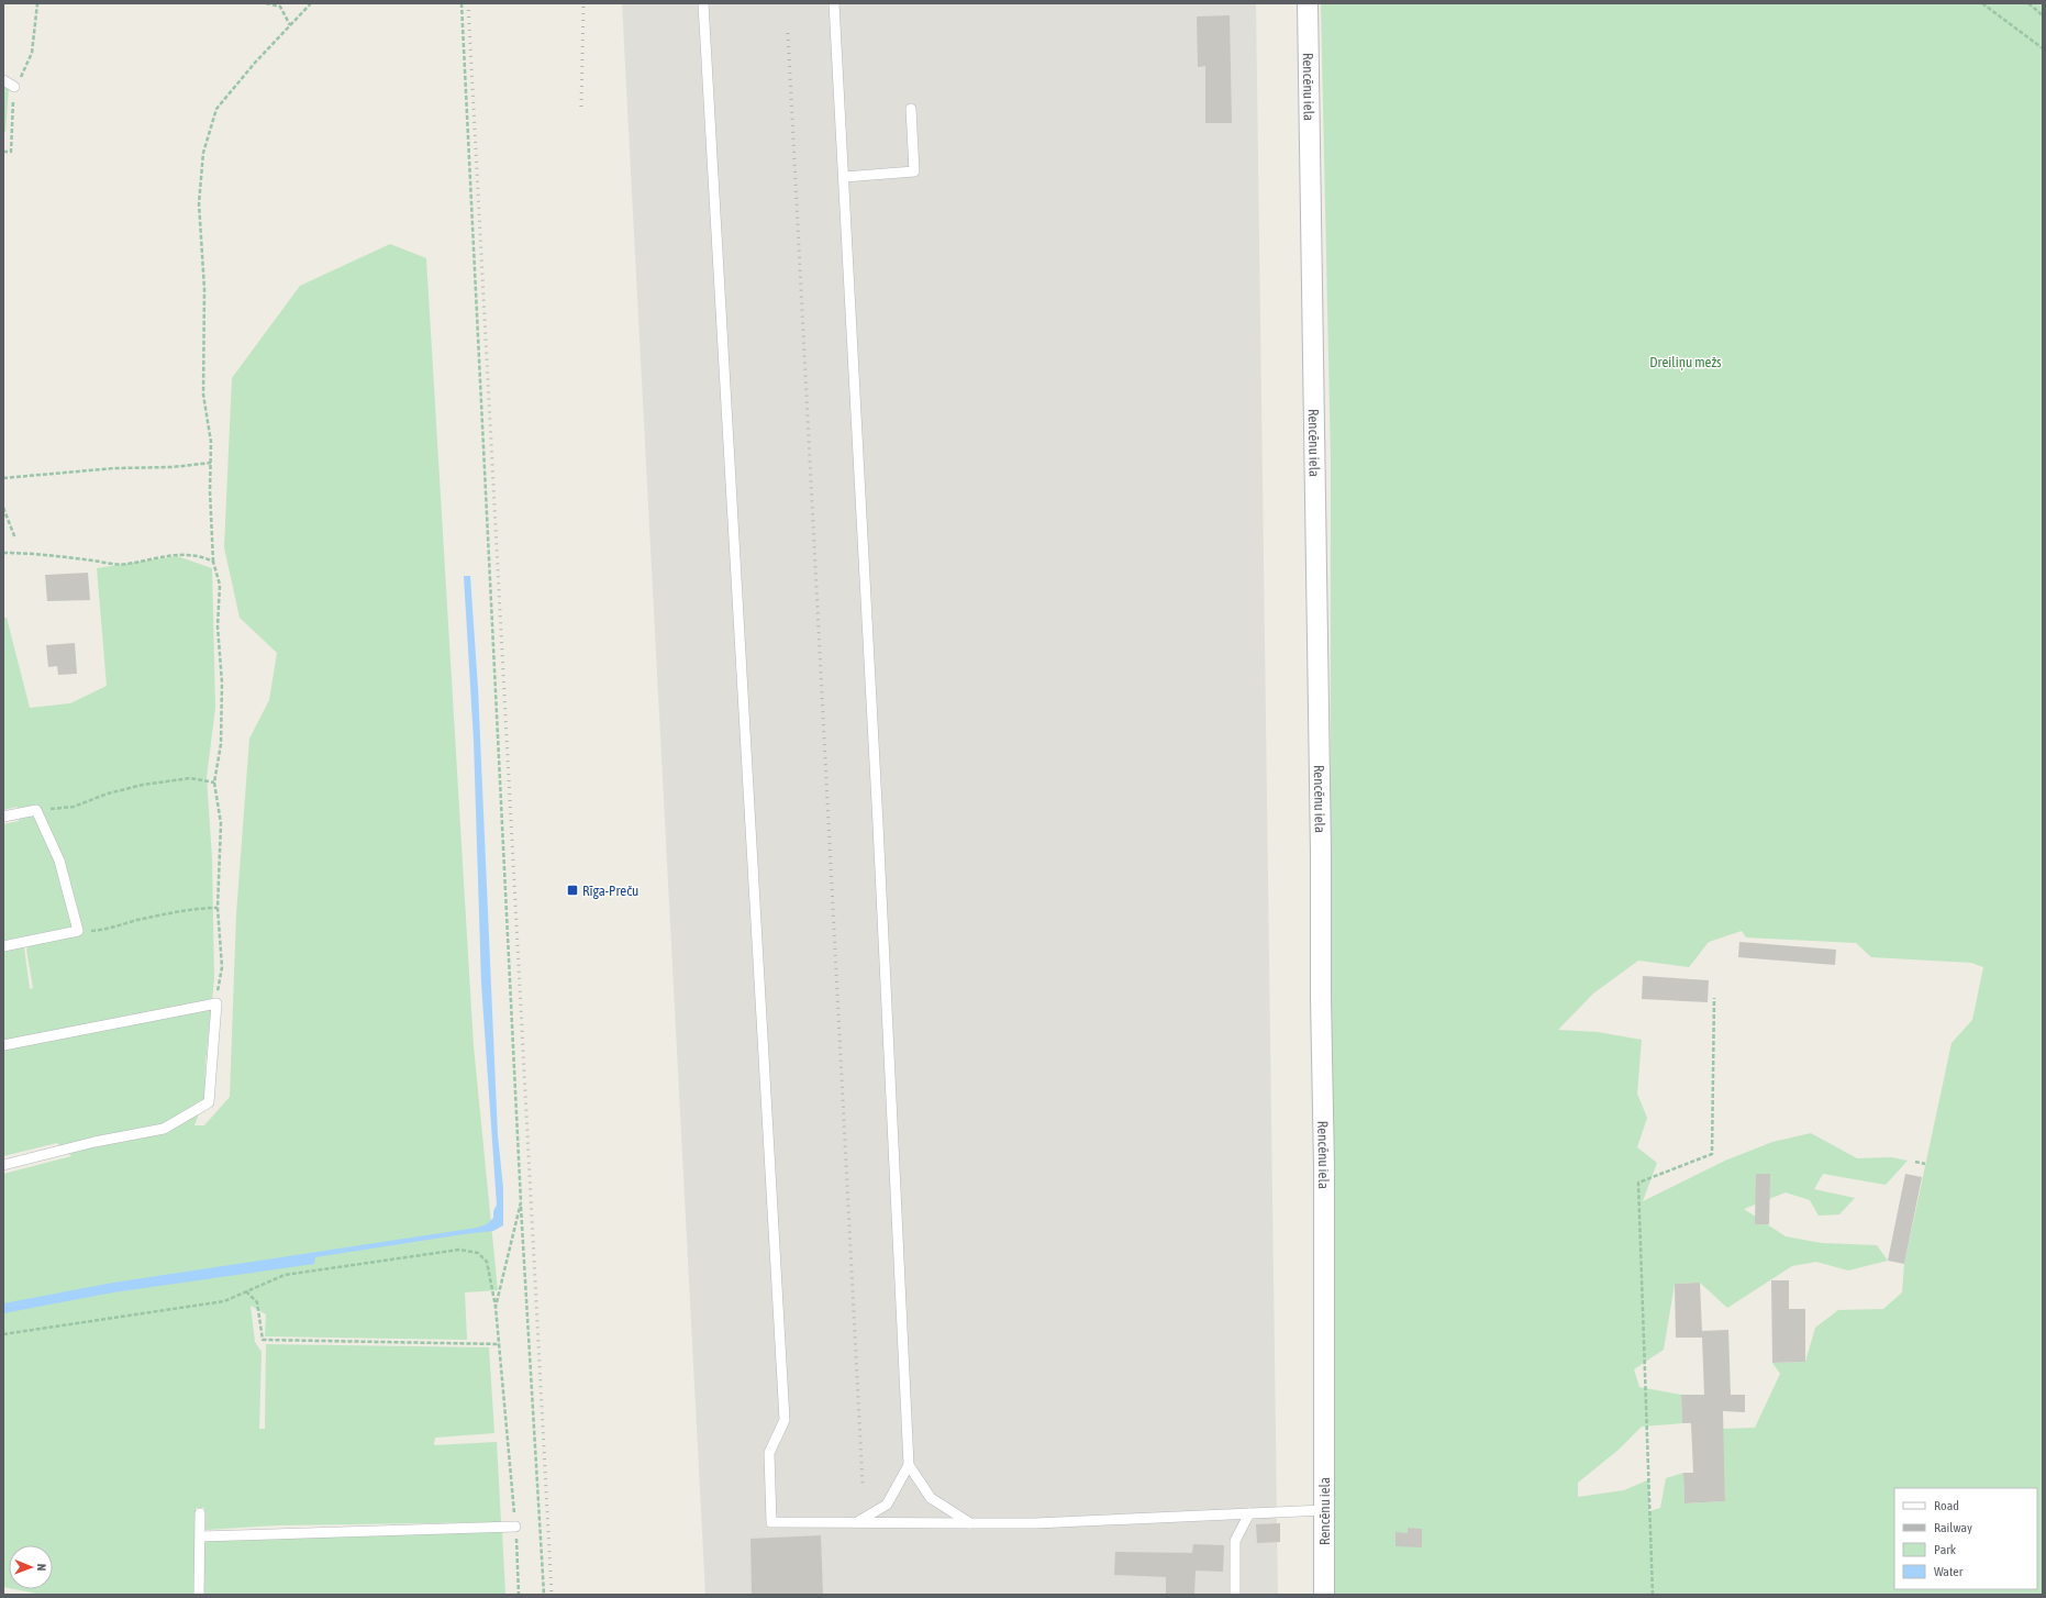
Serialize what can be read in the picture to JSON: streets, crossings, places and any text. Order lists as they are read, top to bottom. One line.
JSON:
{"streets":{"street":["Rencēnu iela"]},"parks":["Dreiliņu mežs"],"places":{"transit":["Rīga-Preču"]},"legend":["Road","Railway","Park","Water"],"north":"right"}
